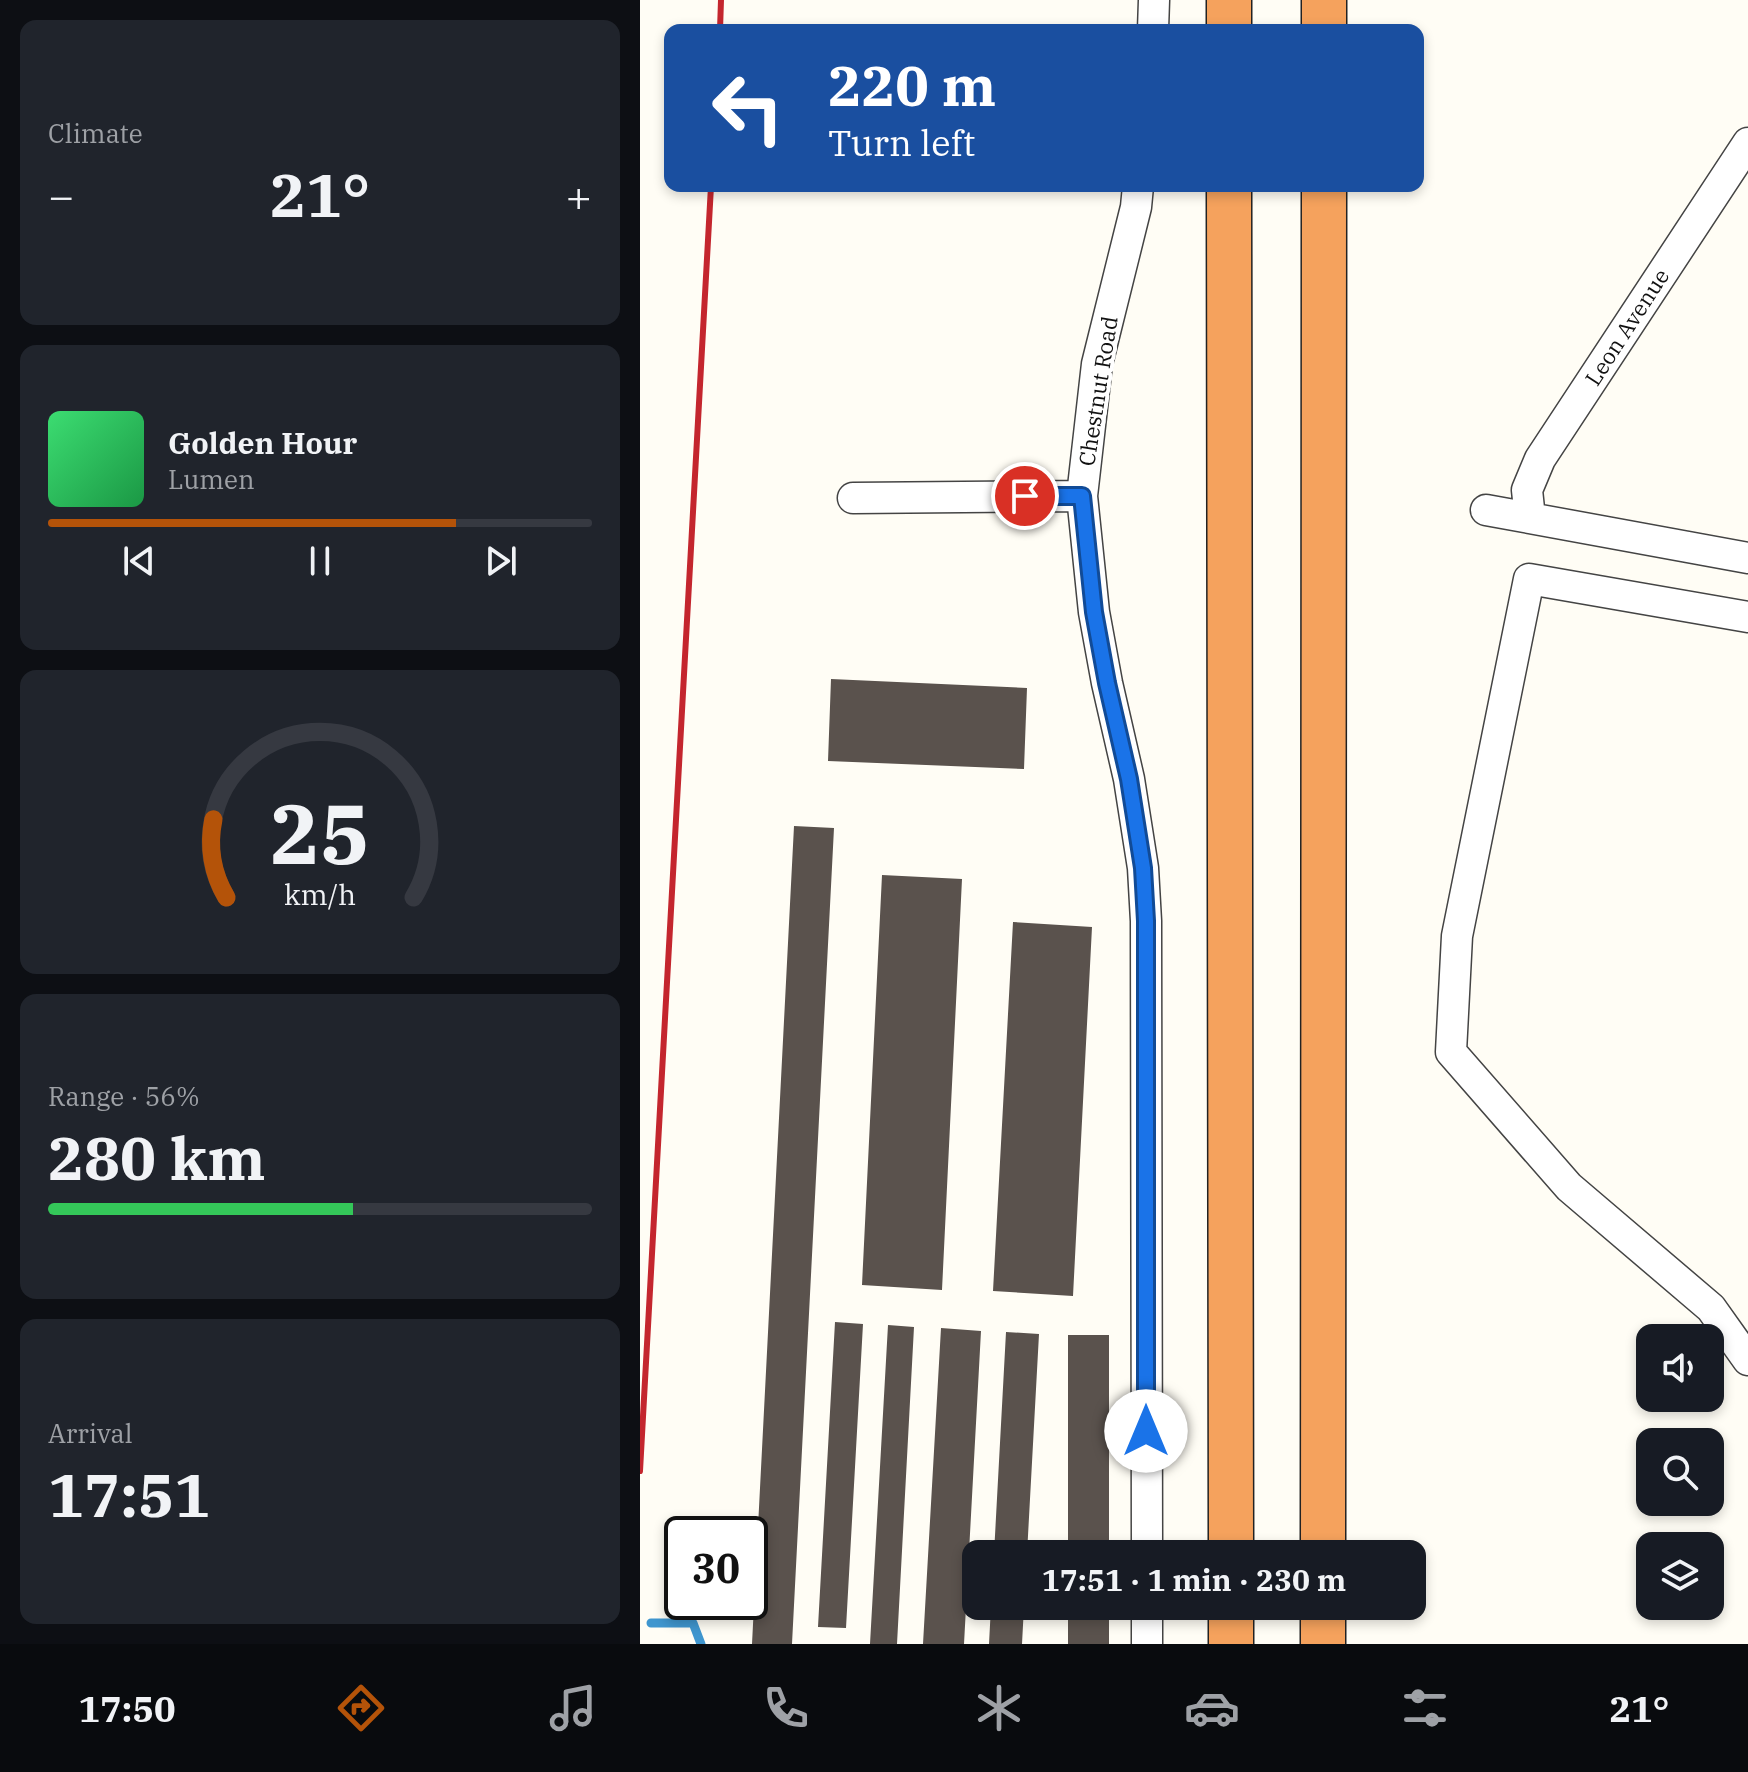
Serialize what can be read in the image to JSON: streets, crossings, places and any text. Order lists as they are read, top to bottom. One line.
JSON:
{"streets":{"street":["Leon Avenue","Chestnut Road"]},"page":{"tile":["Climate",["Range · 56%","280 km"],["Arrival","17:51"]],"turn":["220 m","Turn left"],"heat":["−","21°","+"],"song":["Golden Hour","Lumen"],"limit":"30","trip":"17:51 · 1 min · 230 m","tabs":["17:50","21°"],"gauge":["25","km/h"]}}
